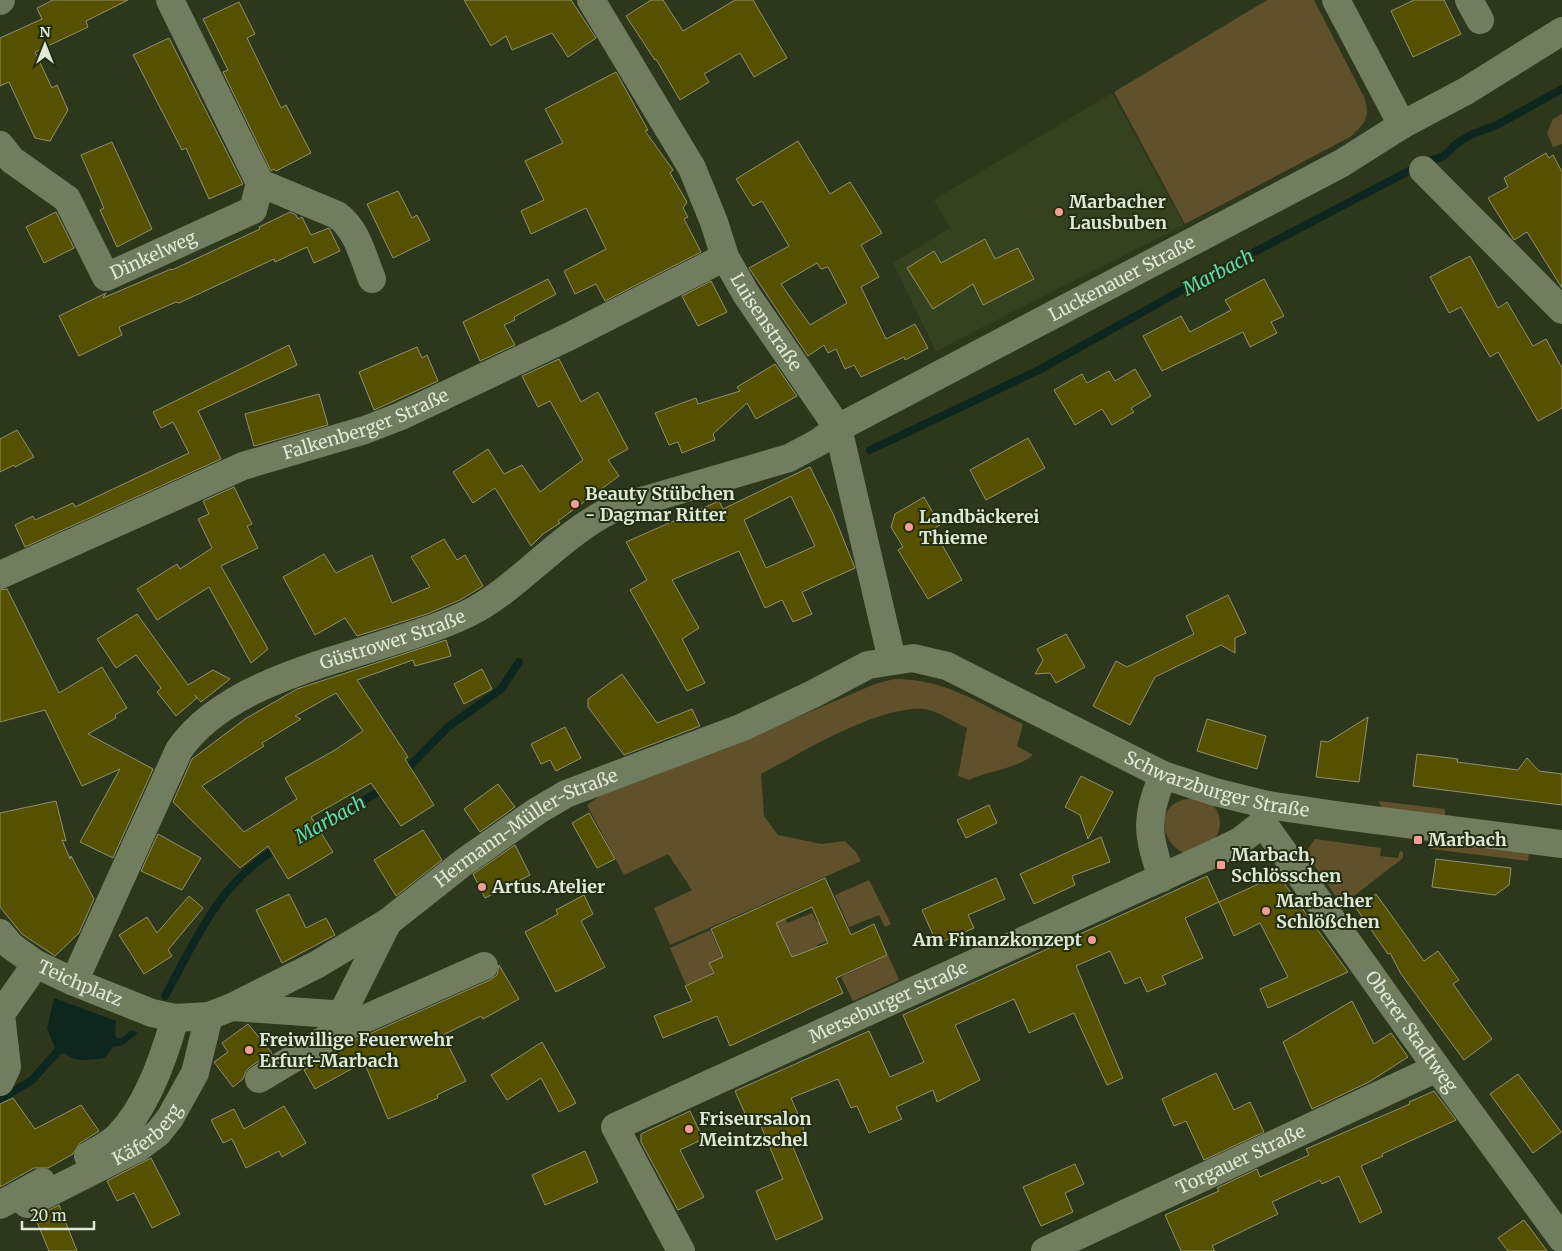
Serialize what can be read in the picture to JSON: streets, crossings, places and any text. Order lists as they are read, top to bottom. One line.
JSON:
{"streets":{"street":["Dinkelweg","Luckenauer Straße","Luisenstraße","Falkenberger Straße","Güstrower Straße","Schwarzburger Straße","Hermann-Müller-Straße","Teichplatz","Merseburger Straße","Oberer Stadtweg","Käferberg","Torgauer Straße"]},"crossings":[["Luckenauer Straße","Luisenstraße"],["Luckenauer Straße","Güstrower Straße"],["Luisenstraße","Falkenberger Straße"],["Luisenstraße","Güstrower Straße"],["Luisenstraße","Schwarzburger Straße"],["Luisenstraße","Hermann-Müller-Straße"],["Güstrower Straße","Teichplatz"],["Schwarzburger Straße","Hermann-Müller-Straße"],["Schwarzburger Straße","Merseburger Straße"],["Schwarzburger Straße","Oberer Stadtweg"],["Hermann-Müller-Straße","Teichplatz"],["Hermann-Müller-Straße","Käferberg"],["Teichplatz","Käferberg"],["Merseburger Straße","Oberer Stadtweg"],["Oberer Stadtweg","Torgauer Straße"]],"water":["Marbach"],"places":{"other":["Marbacher Lausbuben","Beauty Stübchen - Dagmar Ritter","Landbäckerei Thieme","Artus.Atelier","Marbacher Schlößchen","Am Finanzkonzept","Freiwillige Feuerwehr Erfurt-Marbach","Friseursalon Meintzschel"],"transit":["Marbach","Marbach, Schlösschen"]},"scale_bar":"20 m","north":"top"}
